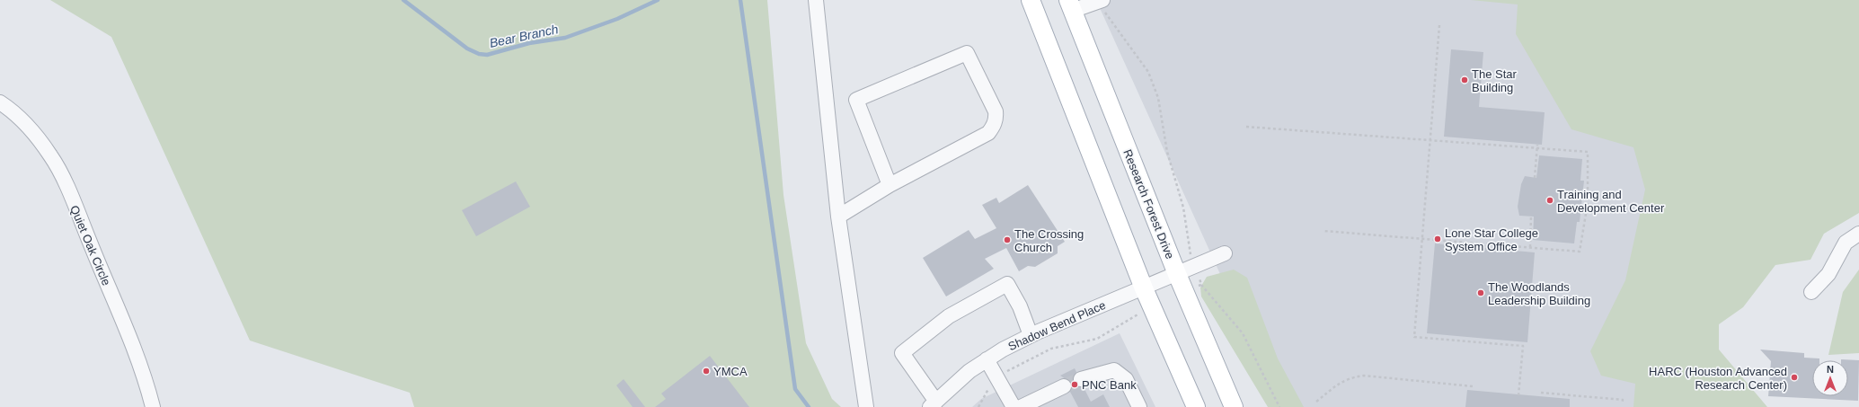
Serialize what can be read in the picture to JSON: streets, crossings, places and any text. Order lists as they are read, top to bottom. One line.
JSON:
{"streets":{"main road":["Research Forest Drive"],"street":["Quiet Oak Circle","Shadow Bend Place"]},"crossings":[["Research Forest Drive","Shadow Bend Place"]],"water":["Bear Branch"],"places":["The Star Building","Training and Development Center","Lone Star College System Office","The Crossing Church","The Woodlands Leadership Building","YMCA","HARC (Houston Advanced Research Center)","PNC Bank"],"north":"top"}
